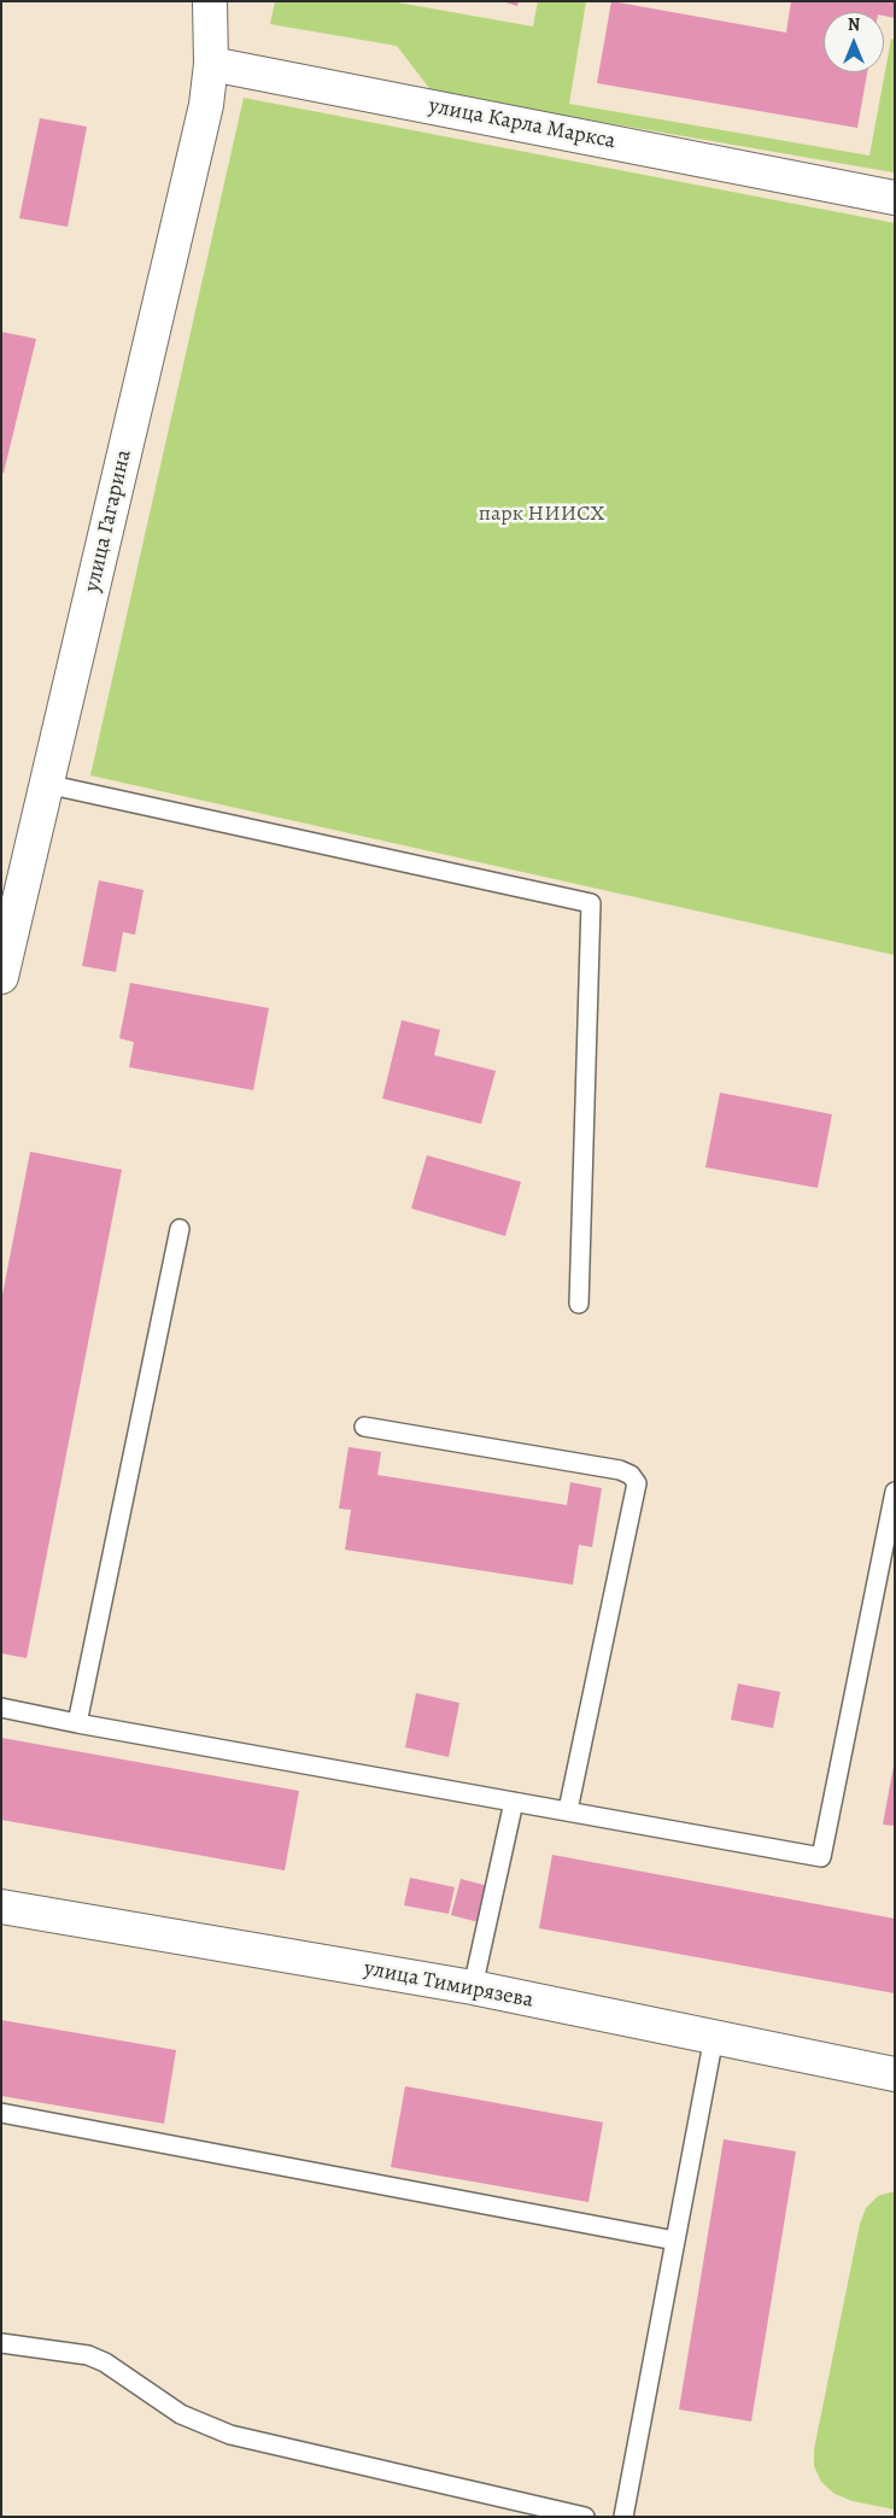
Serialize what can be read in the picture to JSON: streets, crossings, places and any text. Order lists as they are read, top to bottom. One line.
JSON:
{"streets":{"street":["улица Карла Маркса","улица Гагарина","улица Тимирязева"]},"crossings":[["улица Карла Маркса","улица Гагарина"]],"parks":["парк НИИСХ"],"north":"top"}
